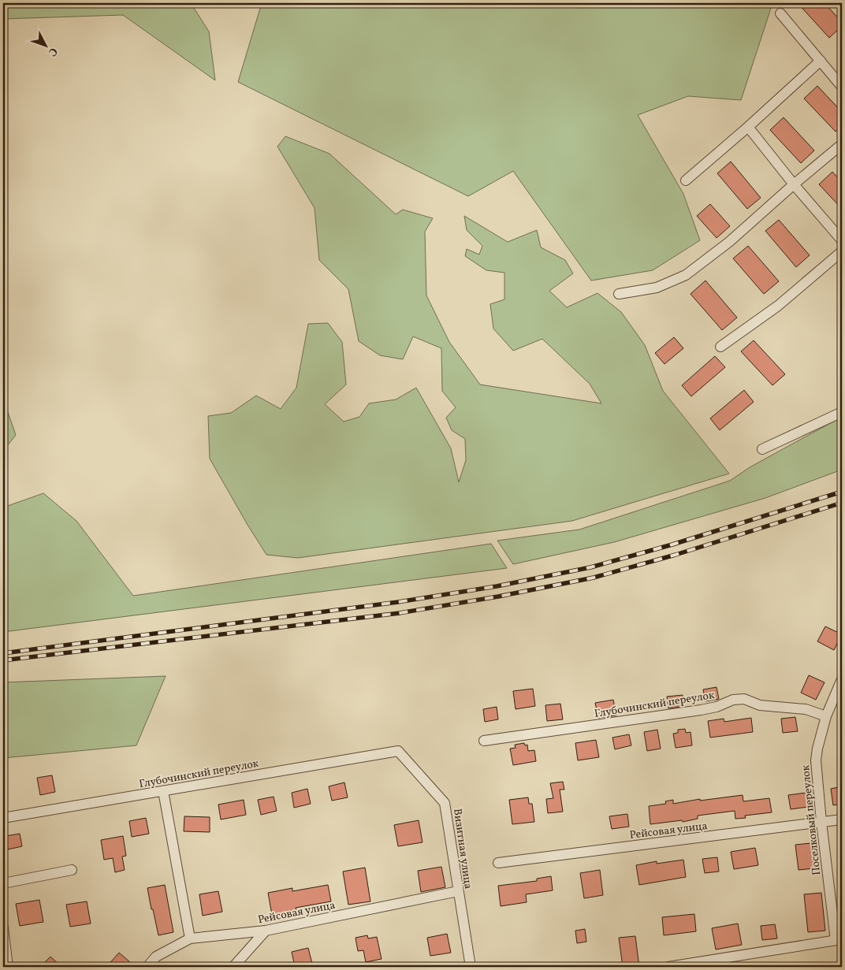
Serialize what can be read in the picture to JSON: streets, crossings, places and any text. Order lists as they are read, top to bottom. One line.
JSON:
{"streets":{"street":["Глубочинский переулок","Поселковый переулок","Рейсовая улица","Визитная улица"]},"crossings":[["Глубочинский переулок","Поселковый переулок"],["Глубочинский переулок","Визитная улица"],["Поселковый переулок","Рейсовая улица"],["Рейсовая улица","Визитная улица"]],"north":"bottom right"}
